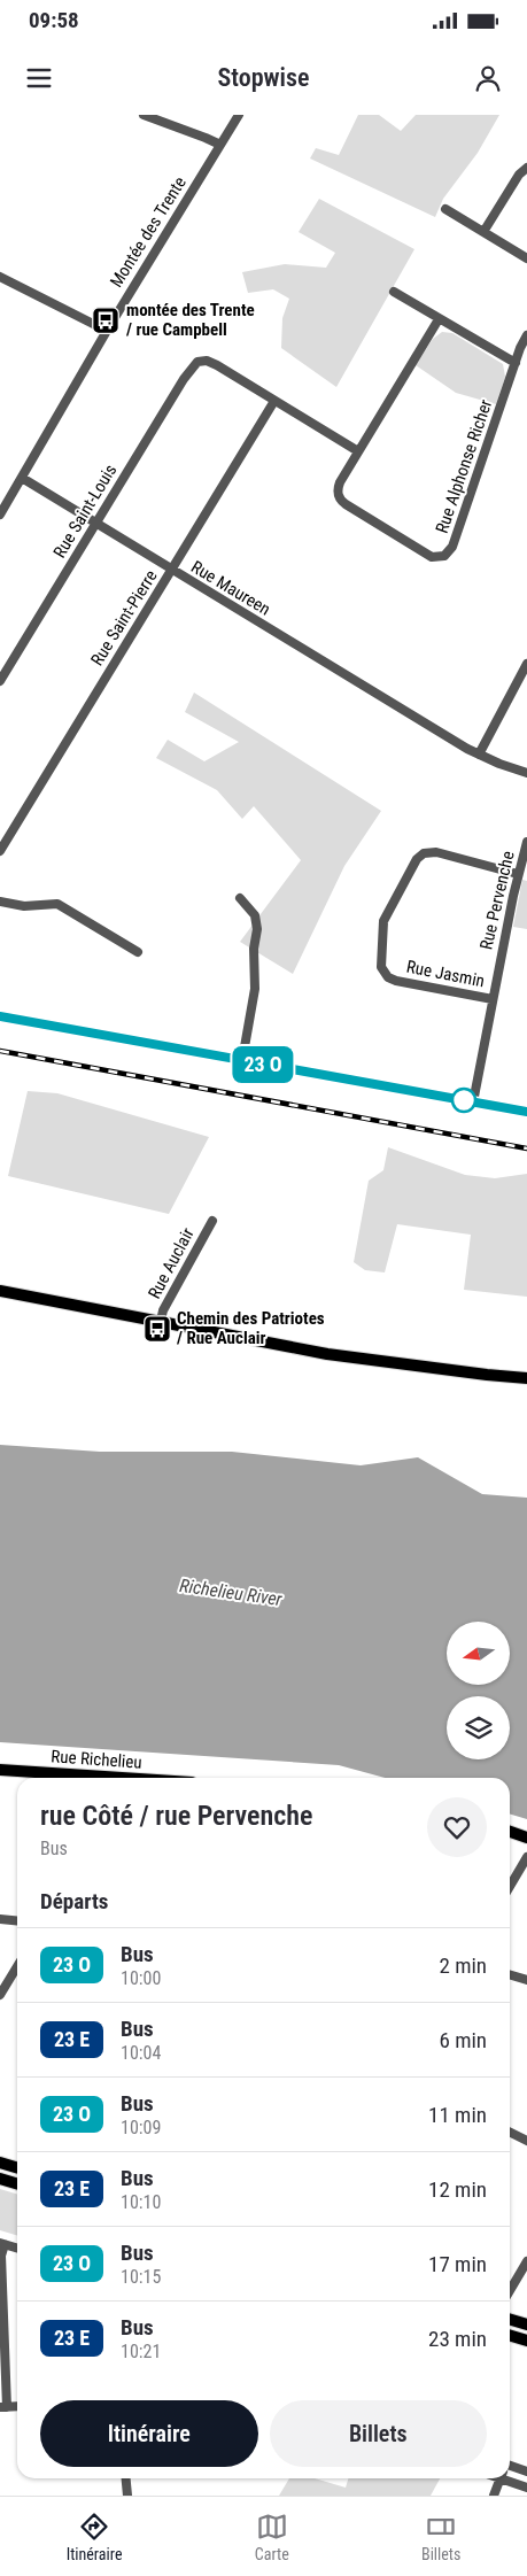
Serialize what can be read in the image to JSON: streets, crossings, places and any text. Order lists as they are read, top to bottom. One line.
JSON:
{"streets":{"main road":["Rue Richelieu"],"street":["Montée des Trente","Rue Alphonse Richer","Rue Saint-Louis","Rue Maureen","Rue Saint-Pierre","Rue Pervenche","Rue Jasmin","Rue Auclair"]},"crossings":[["Montée des Trente","Rue Maureen"],["Rue Saint-Louis","Rue Maureen"],["Rue Saint-Louis","Rue Saint-Pierre"],["Rue Maureen","Rue Saint-Pierre"],["Rue Pervenche","Rue Jasmin"]],"water":["Richelieu River"],"places":{"bus stop":["montée des Trente / rue Campbell","Chemin des Patriotes / Rue Auclair"]},"north":"left","page":{"status":"09:58","header":"Stopwise","on_map":"23 O","heading":[["rue Côté / rue Pervenche","Bus"],"Départs"],"list":[{"mark":"23 O","name":"Bus","note":"10:00","value":"2 min"},{"mark":"23 E","name":"Bus","note":"10:04","value":"6 min"},{"mark":"23 O","name":"Bus","note":"10:09","value":"11 min"},{"mark":"23 E","name":"Bus","note":"10:10","value":"12 min"},{"mark":"23 O","name":"Bus","note":"10:15","value":"17 min"},{"mark":"23 E","name":"Bus","note":"10:21","value":"23 min"}],"buttons":["Itinéraire","Billets"],"tabs":["Itinéraire","Carte","Billets"]}}
